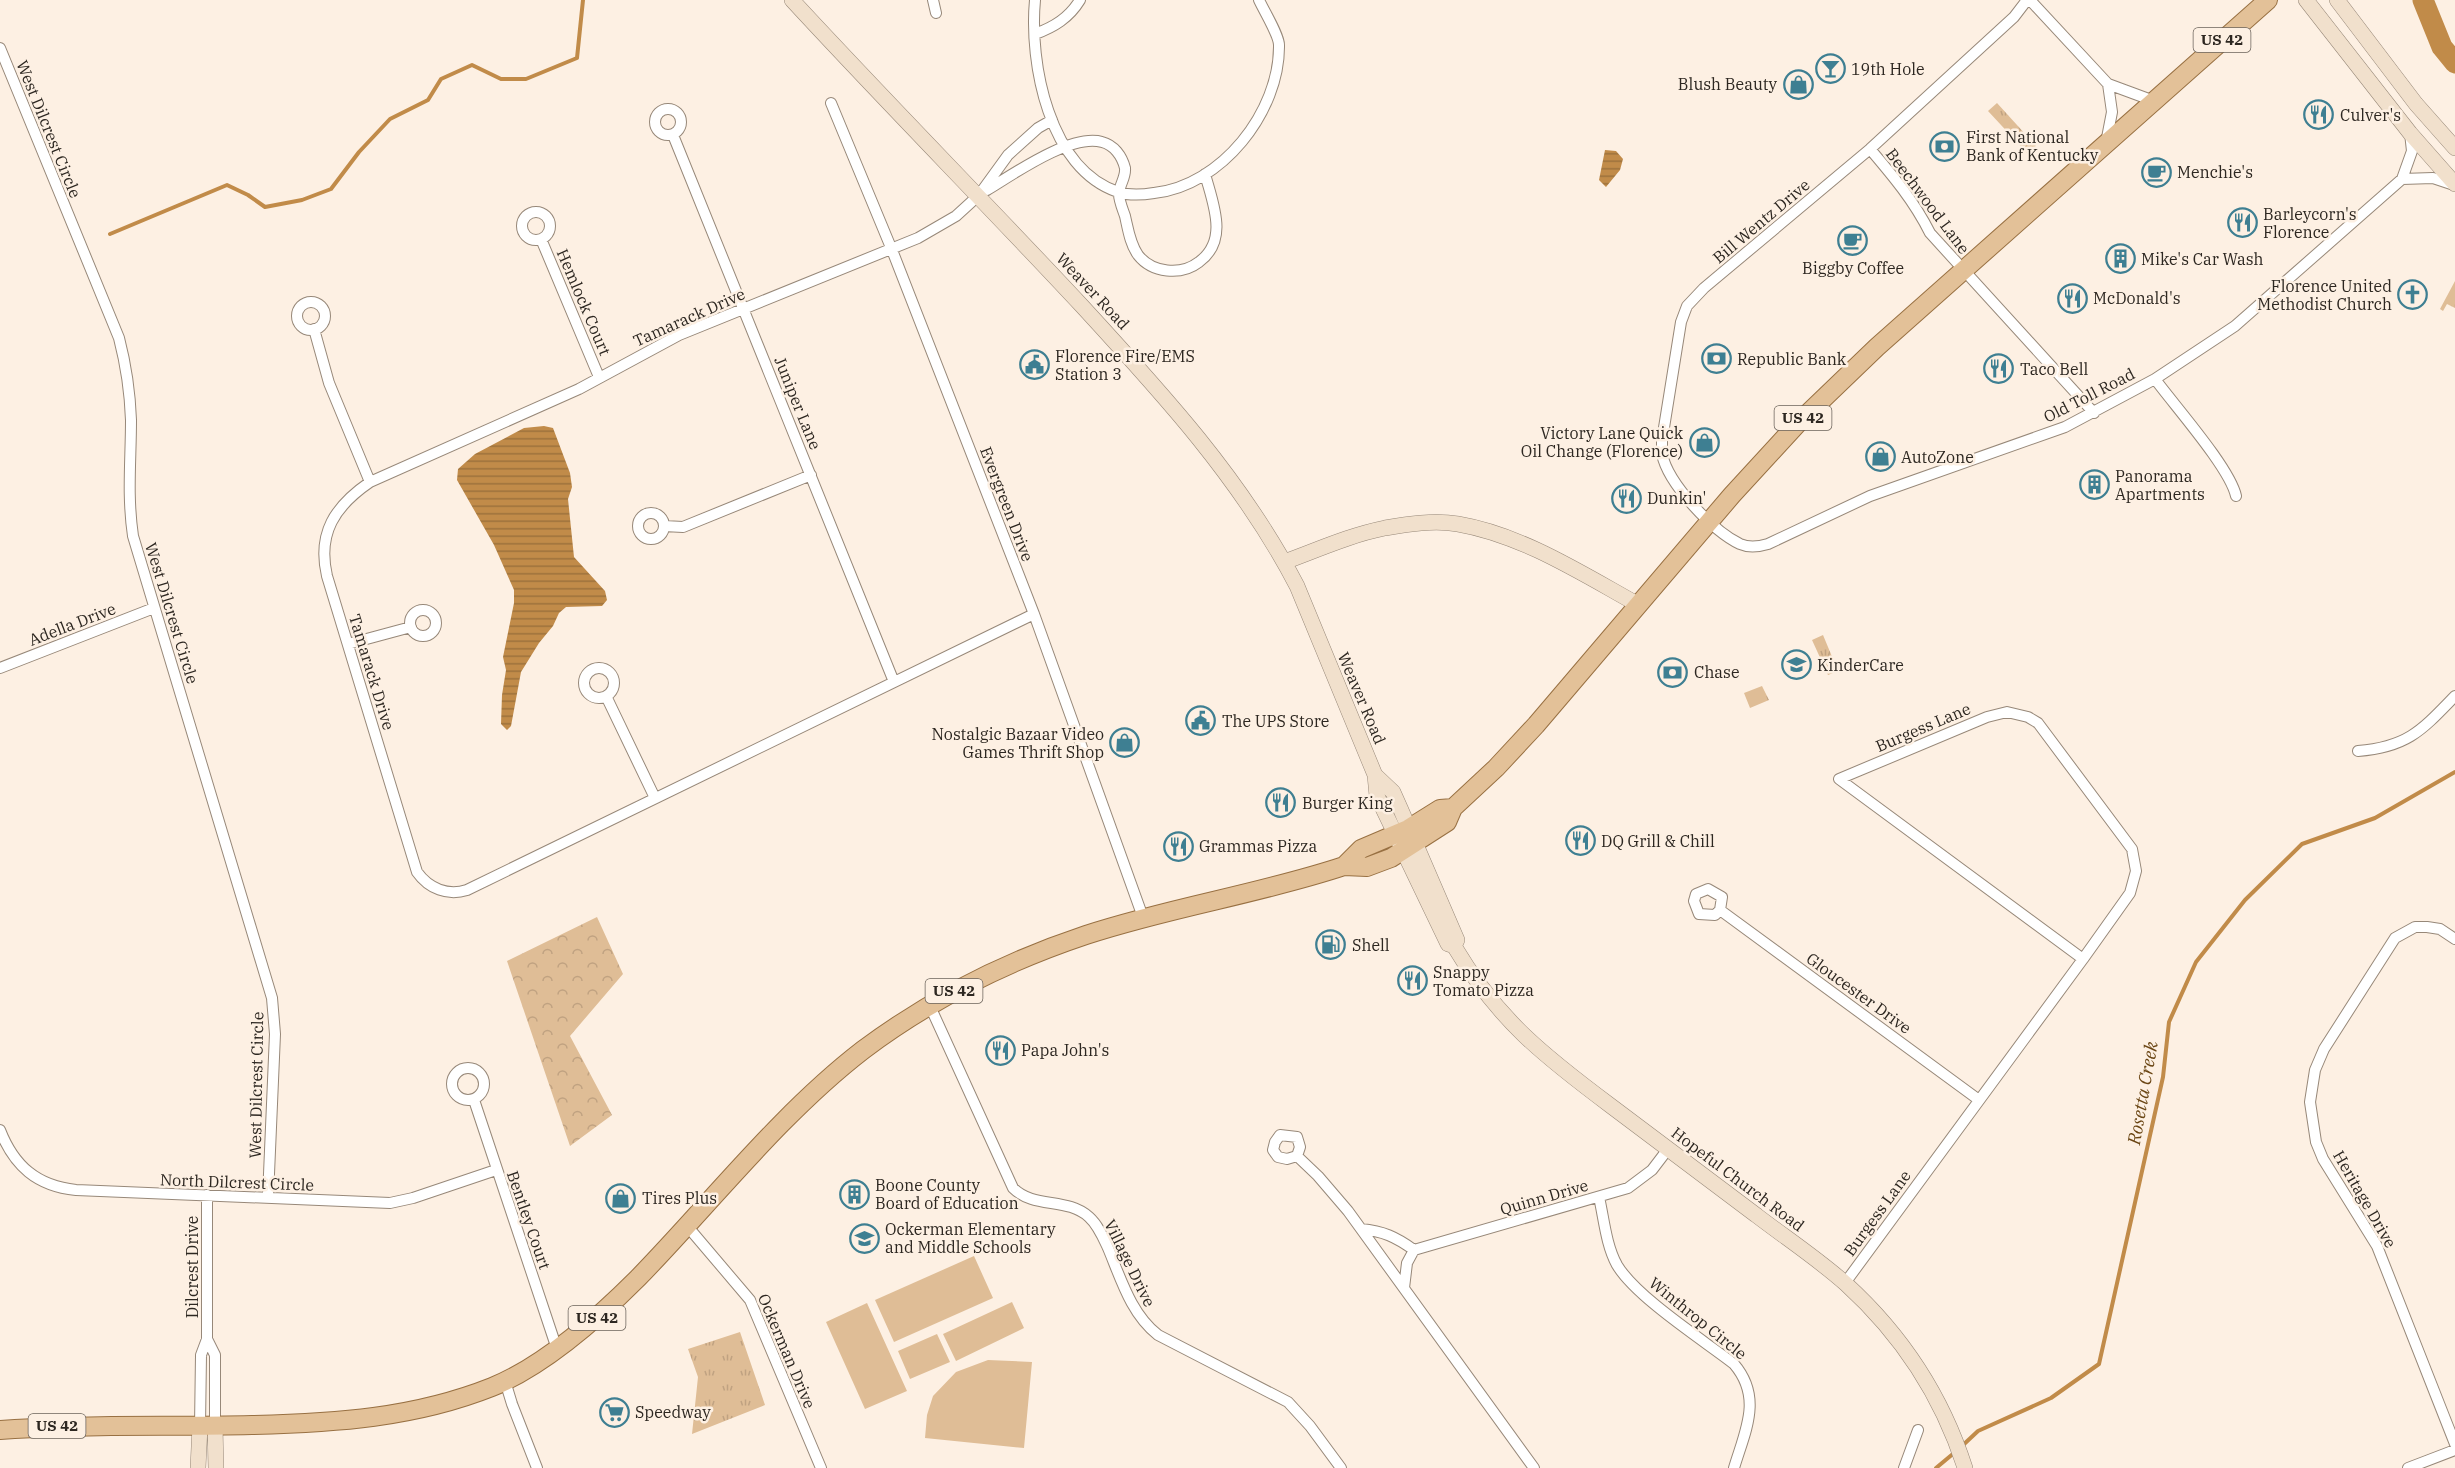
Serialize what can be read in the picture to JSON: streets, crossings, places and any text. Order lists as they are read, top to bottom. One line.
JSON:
{"streets":{"main road":["US 42","Weaver Road","Hopeful Church Road"],"street":["West Dilcrest Circle","Beechwood Lane","Bill Wentz Drive","Hemlock Court","Tamarack Drive","Old Toll Road","Juniper Lane","Evergreen Drive","Adella Drive","Burgess Lane","Gloucester Drive","North Dilcrest Circle","Quinn Drive","Heritage Drive","Bentley Court","Village Drive","Dilcrest Drive","Winthrop Circle","Ockerman Drive"]},"crossings":[["US 42","Beechwood Lane"],["US 42","Bill Wentz Drive"],["US 42","Weaver Road"],["US 42","Old Toll Road"],["US 42","Evergreen Drive"],["US 42","Hopeful Church Road"],["US 42","Bentley Court"],["US 42","Village Drive"],["US 42","Dilcrest Drive"],["US 42","Ockerman Drive"],["West Dilcrest Circle","Adella Drive"],["West Dilcrest Circle","North Dilcrest Circle"],["Beechwood Lane","Bill Wentz Drive"],["Beechwood Lane","Old Toll Road"],["Bill Wentz Drive","Old Toll Road"],["Weaver Road","Tamarack Drive"],["Weaver Road","Hopeful Church Road"],["Hemlock Court","Tamarack Drive"],["Tamarack Drive","Juniper Lane"],["Tamarack Drive","Evergreen Drive"],["Burgess Lane","Gloucester Drive"],["Burgess Lane","Hopeful Church Road"],["Hopeful Church Road","Quinn Drive"],["North Dilcrest Circle","Bentley Court"],["North Dilcrest Circle","Dilcrest Drive"],["Quinn Drive","Winthrop Circle"]],"water":["Rosetta Creek"],"places":{"bar":["19th Hole"],"shop":["Blush Beauty","Victory Lane Quick Oil Change (Florence)","AutoZone","Nostalgic Bazaar Video Games Thrift Shop","Tires Plus"],"restaurant":["Culver's","Barleycorn's Florence","McDonald's","Taco Bell","Dunkin'","Burger King","DQ Grill & Chill","Grammas Pizza","Snappy Tomato Pizza","Papa John's"],"bank":["First National Bank of Kentucky","Republic Bank","Chase"],"cafe":["Menchie's","Biggby Coffee"],"building":["Mike's Car Wash","Panorama Apartments","Boone County Board of Education"],"church":["Florence United Methodist Church"],"public building":["Florence Fire/EMS Station 3","The UPS Store"],"school or university":["KinderCare","Ockerman Elementary and Middle Schools"],"fuel station":["Shell"],"supermarket":["Speedway"]}}
